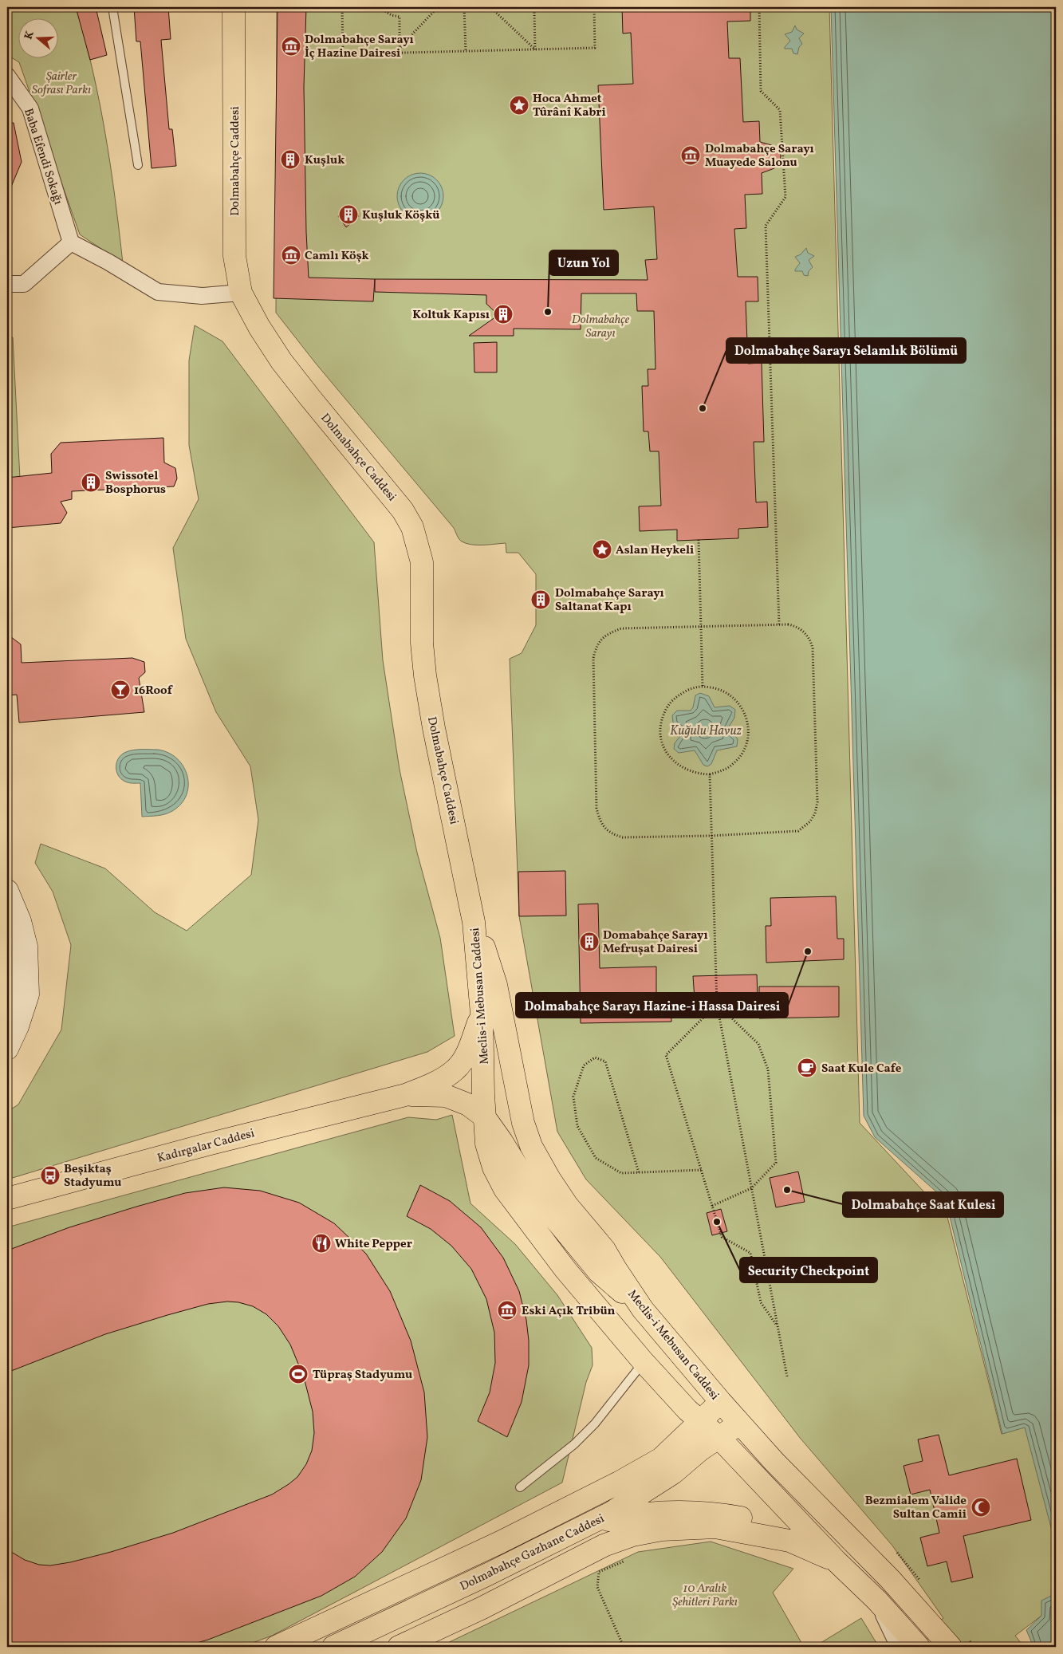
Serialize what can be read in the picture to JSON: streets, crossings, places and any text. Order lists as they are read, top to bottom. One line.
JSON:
{"streets":{"main road":["Dolmabahçe Caddesi","Meclis-i Mebusan Caddesi","Kadırgalar Caddesi","Dolmabahçe Gazhane Caddesi"],"street":["Baba Efendi Sokağı"]},"crossings":[["Dolmabahçe Caddesi","Meclis-i Mebusan Caddesi"],["Meclis-i Mebusan Caddesi","Kadırgalar Caddesi"],["Meclis-i Mebusan Caddesi","Dolmabahçe Gazhane Caddesi"]],"water":["Kuğulu Havuz"],"parks":["Şairler Sofrası Parkı","Dolmabahçe Sarayı","10 Aralık Şehitleri Parkı"],"places":{"museum":["Dolmabahçe Sarayı İç Hazine Dairesi","Dolmabahçe Sarayı Muayede Salonu","Camlı Köşk","Eski Açık Tribün"],"place":["Hoca Ahmet Tûrânî Kabri","Aslan Heykeli"],"building":["Kuşluk","Kuşluk Köşkü","Koltuk Kapısı","Swissotel Bosphorus","Dolmabahçe Sarayı Saltanat Kapı","Domabahçe Sarayı Mefruşat Dairesi"],"other":["Uzun Yol","Dolmabahçe Sarayı Selamlık Bölümü","Dolmabahçe Sarayı Hazine-i Hassa Dairesi","Dolmabahçe Saat Kulesi","Security Checkpoint"],"bar":["16Roof"],"cafe":["Saat Kule Cafe"],"bus stop":["Beşiktaş Stadyumu"],"restaurant":["White Pepper"],"sports":["Tüpraş Stadyumu"],"mosque":["Bezmialem Valide Sultan Camii"]},"north":"left"}
